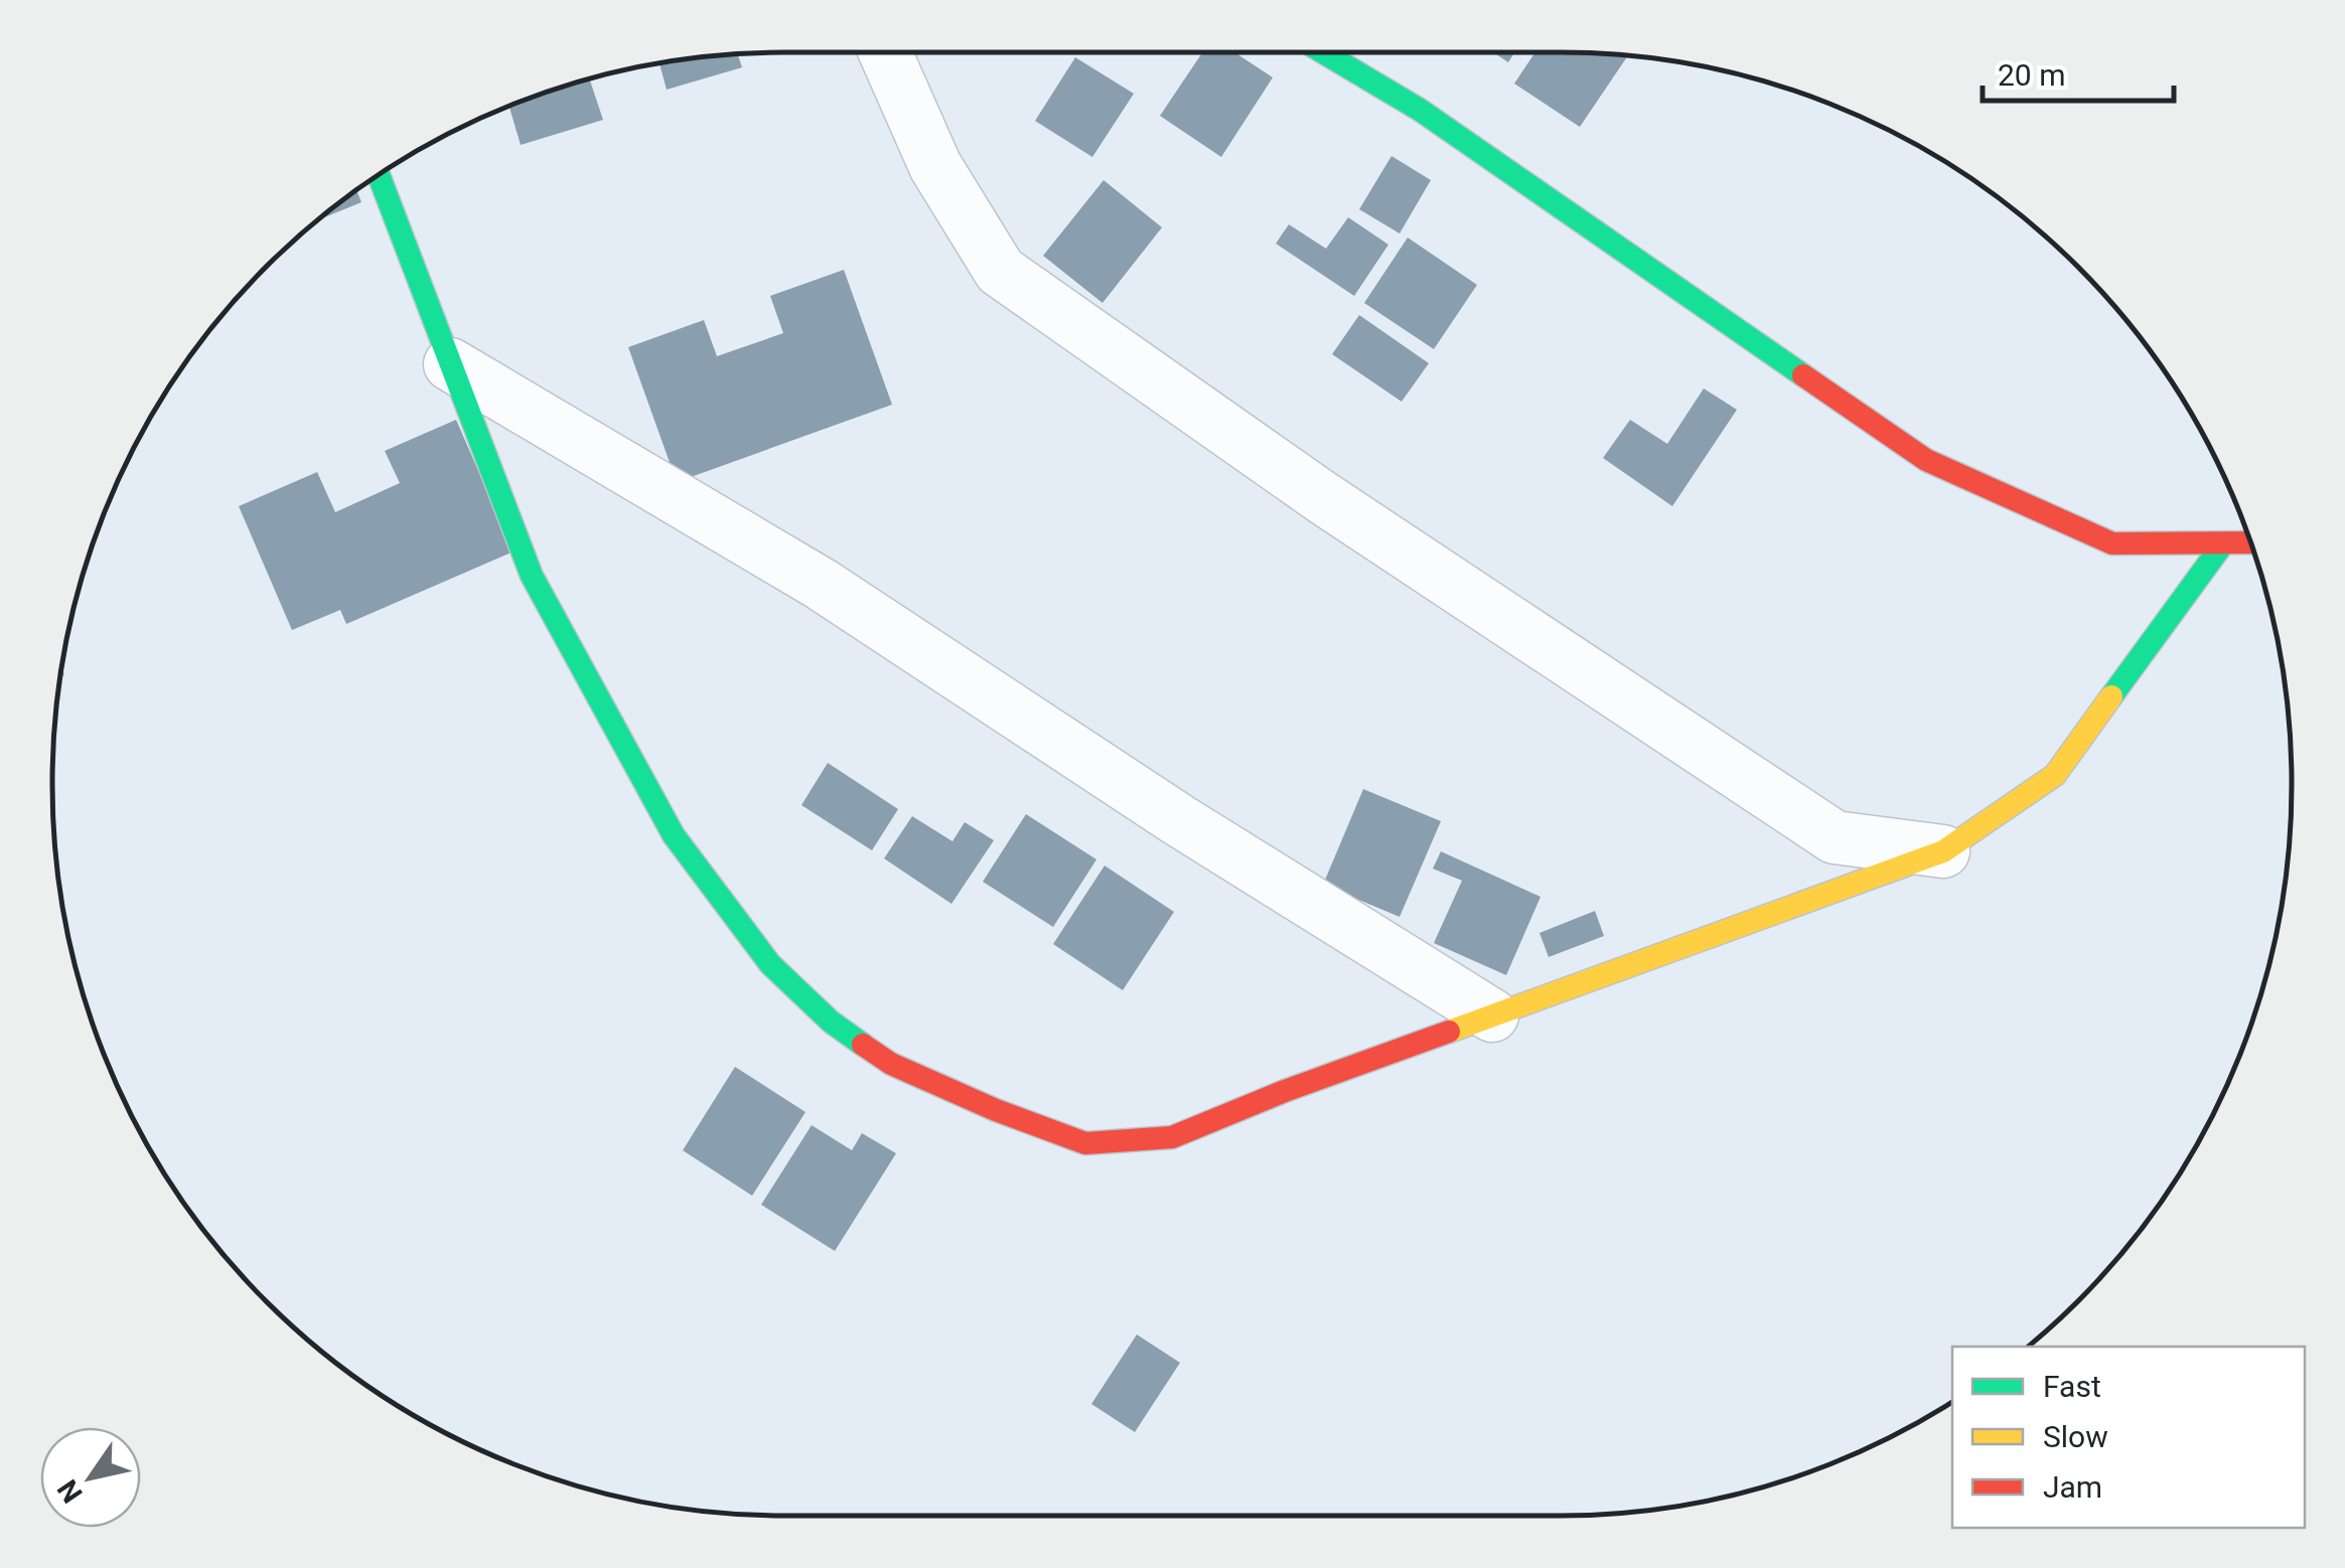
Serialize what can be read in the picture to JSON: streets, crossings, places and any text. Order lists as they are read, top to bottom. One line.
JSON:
{"legend":["Fast","Slow","Jam"],"scale_bar":"20 m","north":"bottom left"}
